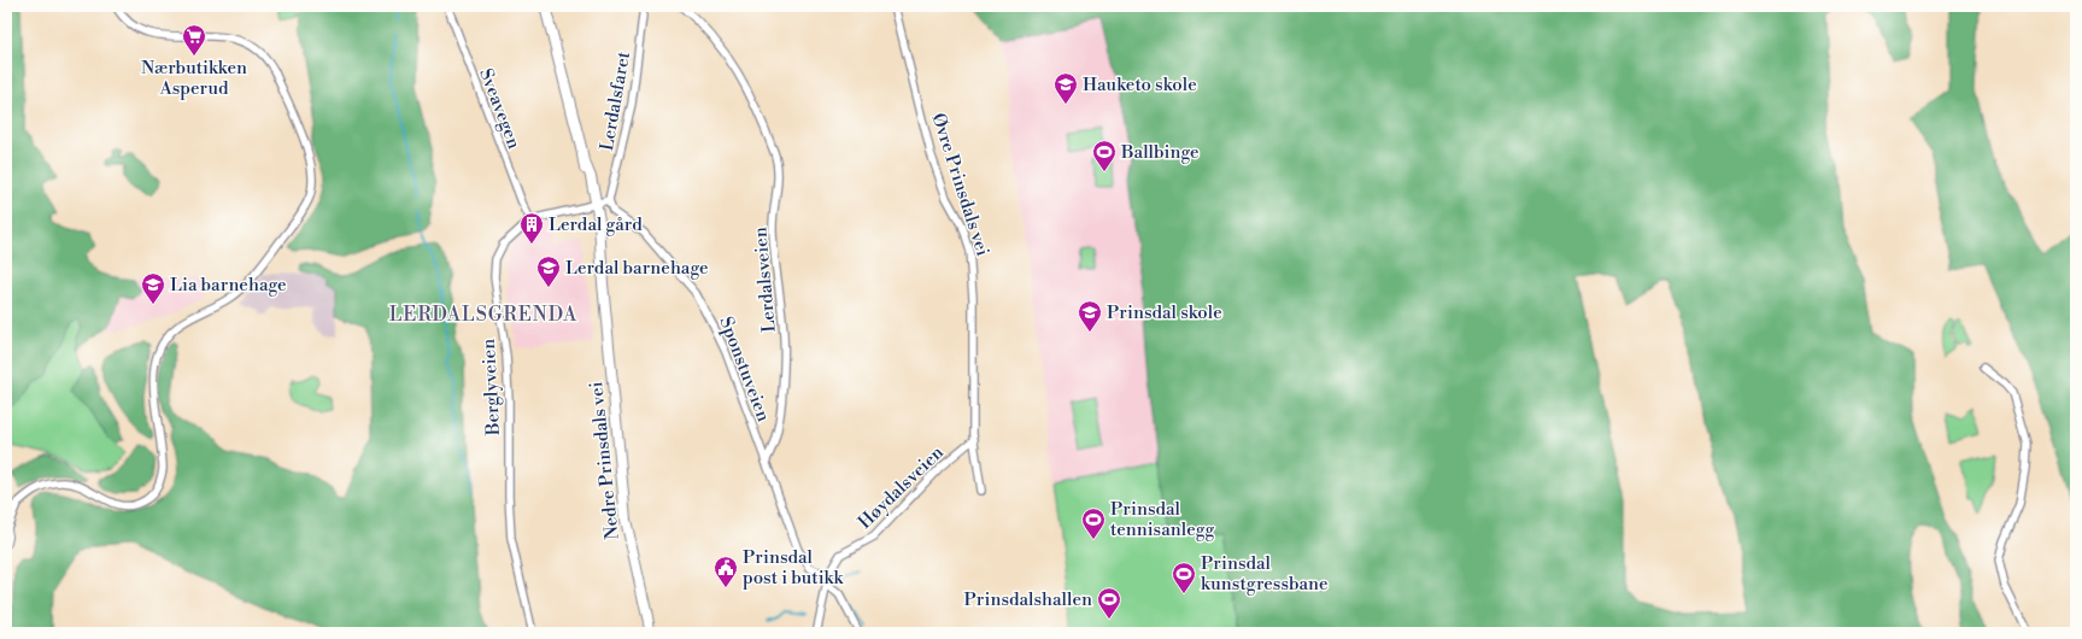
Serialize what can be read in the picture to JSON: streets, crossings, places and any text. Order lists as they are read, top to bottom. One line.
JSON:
{"streets":{"main road":["Nedre Prinsdals vei"],"street":["Lerdalsfaret","Sveavegen","Øvre Prinsdals vei","Lerdalsveien","Sponstuveien","Berglyveien","Høydalsveien"]},"crossings":[["Lerdalsfaret","Sponstuveien"],["Sveavegen","Berglyveien"],["Øvre Prinsdals vei","Høydalsveien"],["Lerdalsveien","Sponstuveien"],["Sponstuveien","Høydalsveien"],["Berglyveien","Nedre Prinsdals vei"]],"districts":["LERDALSGRENDA"],"places":{"supermarket":["Nærbutikken Asperud"],"school or university":["Hauketo skole","Lerdal barnehage","Lia barnehage","Prinsdal skole"],"sports":["Ballbinge","Prinsdal tennisanlegg","Prinsdal kunstgressbane","Prinsdalshallen"],"building":["Lerdal gård"],"public building":["Prinsdal post i butikk"]}}
